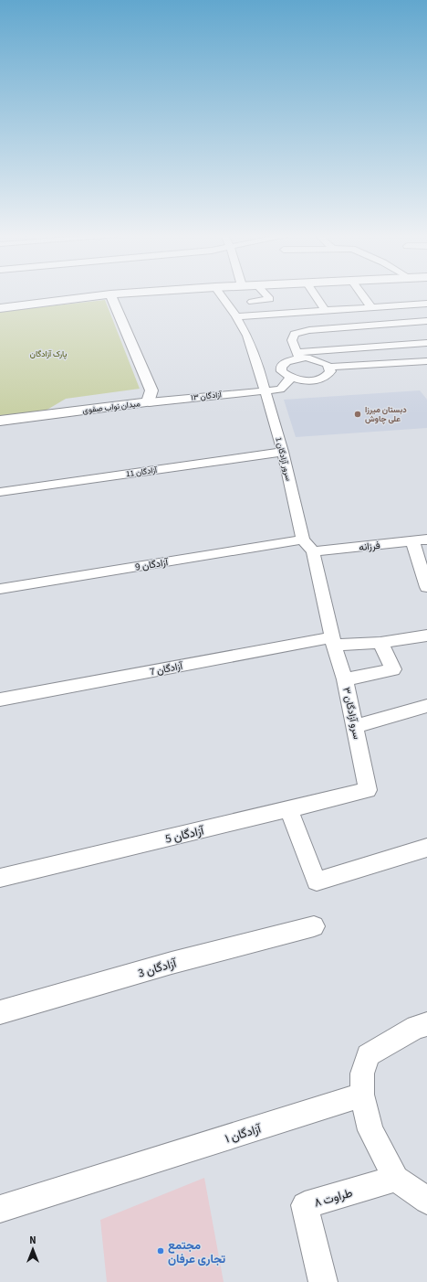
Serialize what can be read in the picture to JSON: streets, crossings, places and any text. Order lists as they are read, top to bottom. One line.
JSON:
{"streets":{"main road":["میدان نواب صفوی"],"street":["آزادگان ۱۳","سرور آزادگان 1","آزادگان 11","فرزانه","آزادگان 9","آزادگان 7","سرو آزادگان ۳","آزادگان 5","آزادگان 3","آزادگان ۱","طراوت ۸"]},"crossings":[["آزادگان ۱۳","میدان نواب صفوی"],["آزادگان ۱۳","سرور آزادگان 1"],["سرور آزادگان 1","آزادگان 11"],["سرور آزادگان 1","فرزانه"],["سرور آزادگان 1","آزادگان 9"],["سرور آزادگان 1","آزادگان 7"],["سرور آزادگان 1","سرو آزادگان ۳"],["آزادگان 7","سرو آزادگان ۳"],["سرو آزادگان ۳","آزادگان 5"]],"parks":["پارک آزادگان"],"places":["دبستان میرزا علی چاوش","مجتمع تجاری عرفان"],"north":"top"}
